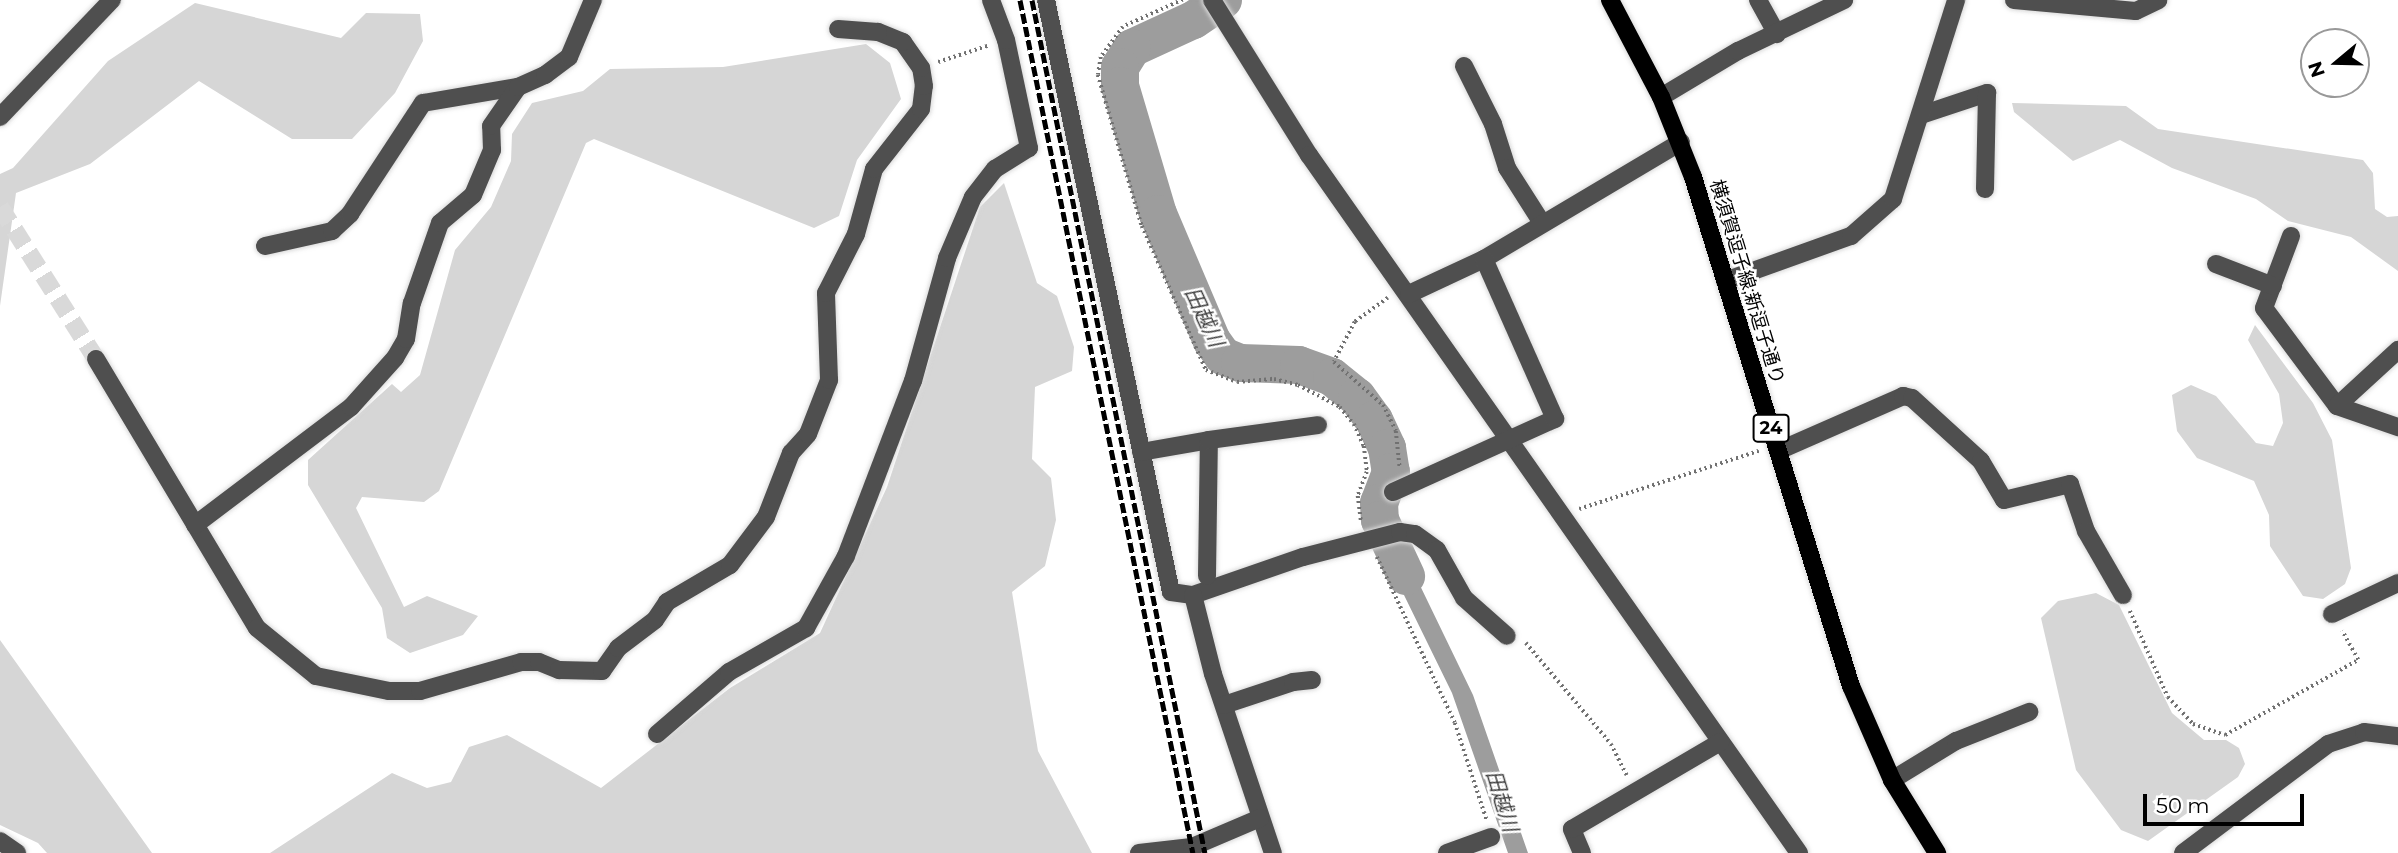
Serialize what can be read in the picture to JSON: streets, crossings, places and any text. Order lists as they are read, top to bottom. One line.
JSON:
{"streets":{"main road":["横須賀逗子線;新逗子通り","24"]},"water":["田越川"],"scale_bar":"50 m","north":"left"}
